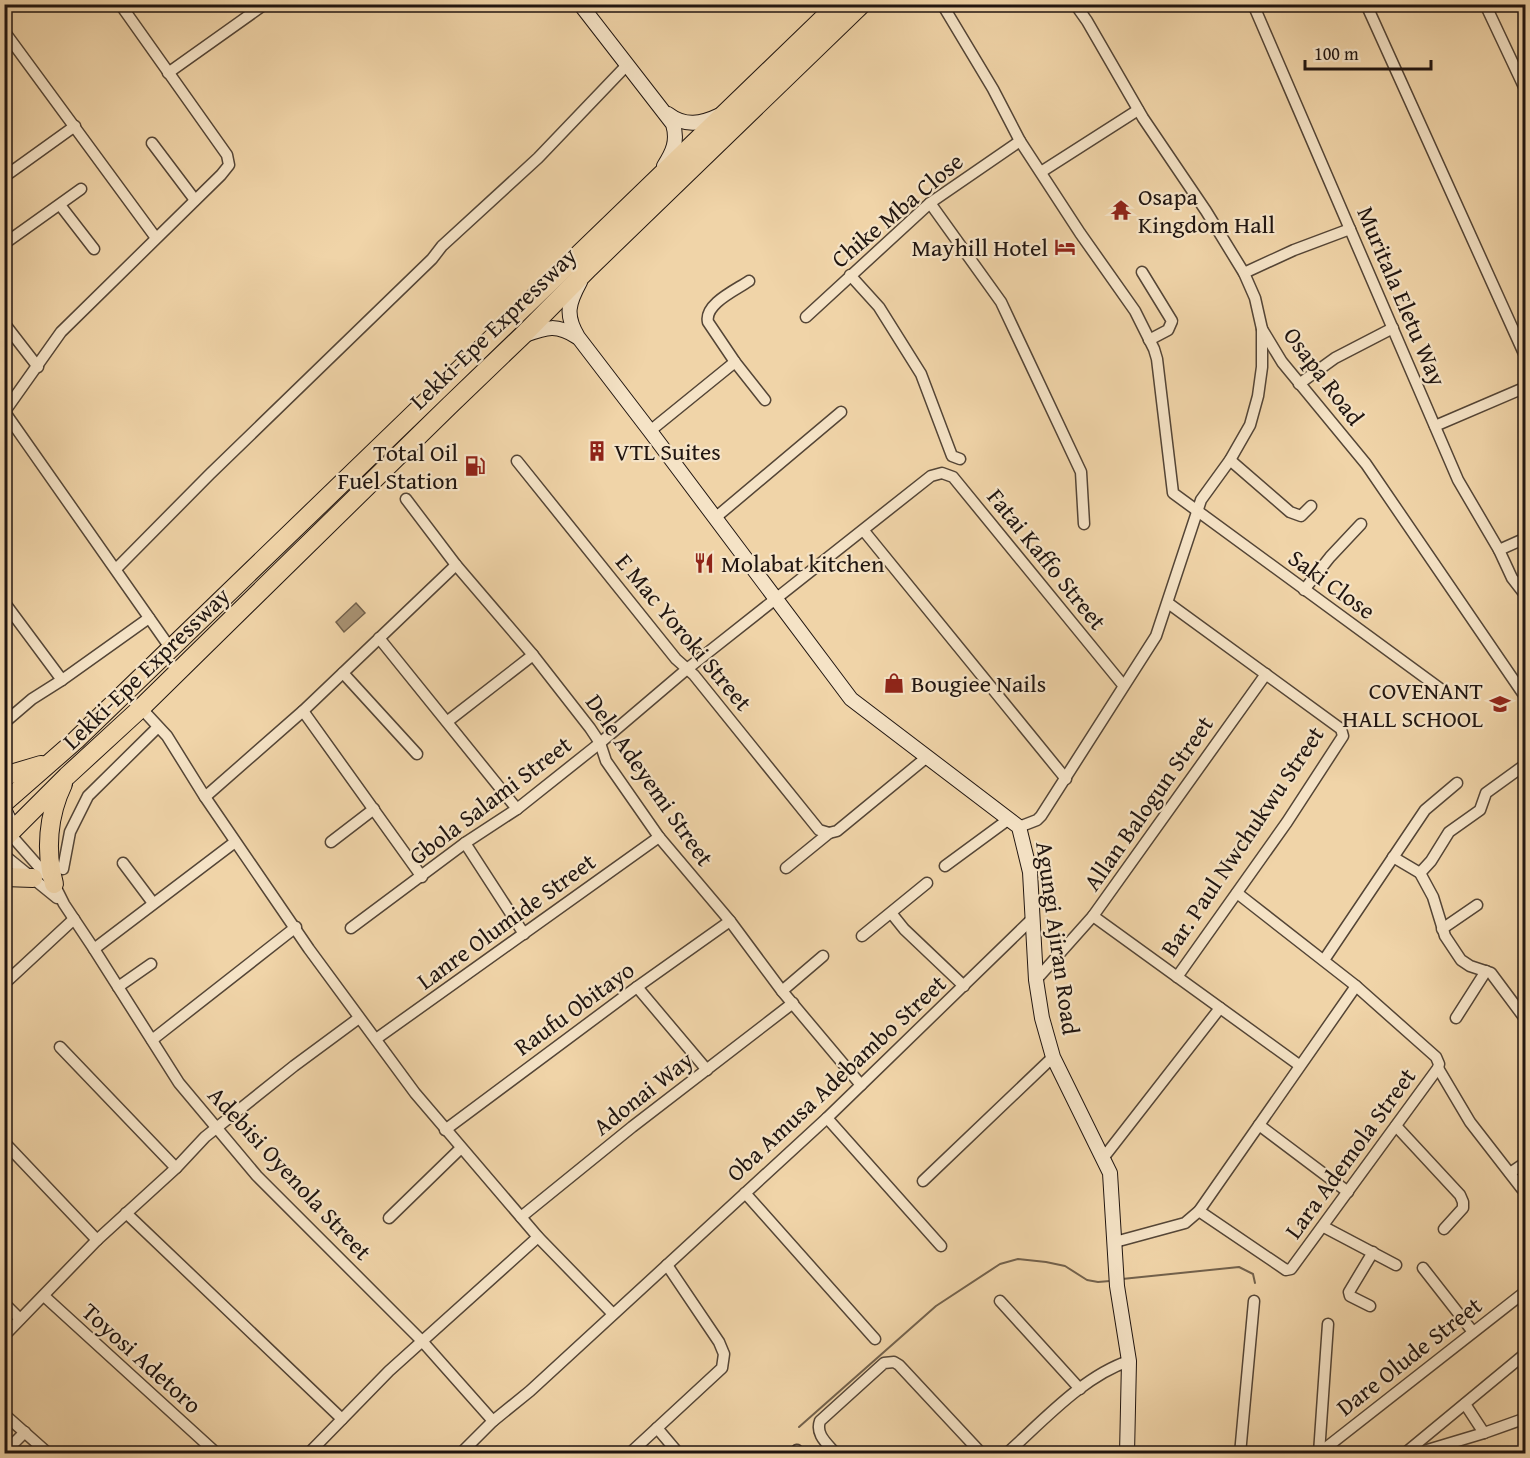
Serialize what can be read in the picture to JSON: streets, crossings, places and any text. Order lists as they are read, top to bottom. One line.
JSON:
{"streets":{"highway":["Lekki-Epe Expressway"],"street":["Chike Mba Close","Muritala Eletu Way","Osapa Road","Fatai Kaffo Street","Saki Close","E Mac Yoroki Street","Dele Adeyemi Street","Gbola Salami Street","Allan Balogun Street","Bar. Paul Nwchukwu Street","Lanre Olumide Street","Agungi Ajiran Road","Raufu Obitayo","Oba Amusa Adebambo Street","Adonai Way","Lara Ademola Street","Adebisi Oyenola Street","Dare Olude Street","Toyosi Adetoro"]},"crossings":[["Chike Mba Close","Saki Close"],["Fatai Kaffo Street","Gbola Salami Street"],["E Mac Yoroki Street","Gbola Salami Street"],["Dele Adeyemi Street","Gbola Salami Street"],["Dele Adeyemi Street","Lanre Olumide Street"],["Dele Adeyemi Street","Raufu Obitayo"],["Dele Adeyemi Street","Oba Amusa Adebambo Street"],["Dele Adeyemi Street","Adonai Way"],["Gbola Salami Street","Agungi Ajiran Road"],["Allan Balogun Street","Bar. Paul Nwchukwu Street"],["Allan Balogun Street","Agungi Ajiran Road"],["Bar. Paul Nwchukwu Street","Lara Ademola Street"],["Agungi Ajiran Road","Oba Amusa Adebambo Street"],["Oba Amusa Adebambo Street","Adebisi Oyenola Street"]],"places":{"temple":["Osapa Kingdom Hall"],"hotel":["Mayhill Hotel"],"building":["VTL Suites"],"fuel station":["Total Oil Fuel Station"],"restaurant":["Molabat kitchen"],"shop":["Bougiee Nails"],"school or university":["COVENANT HALL SCHOOL"]},"scale_bar":"100 m"}
